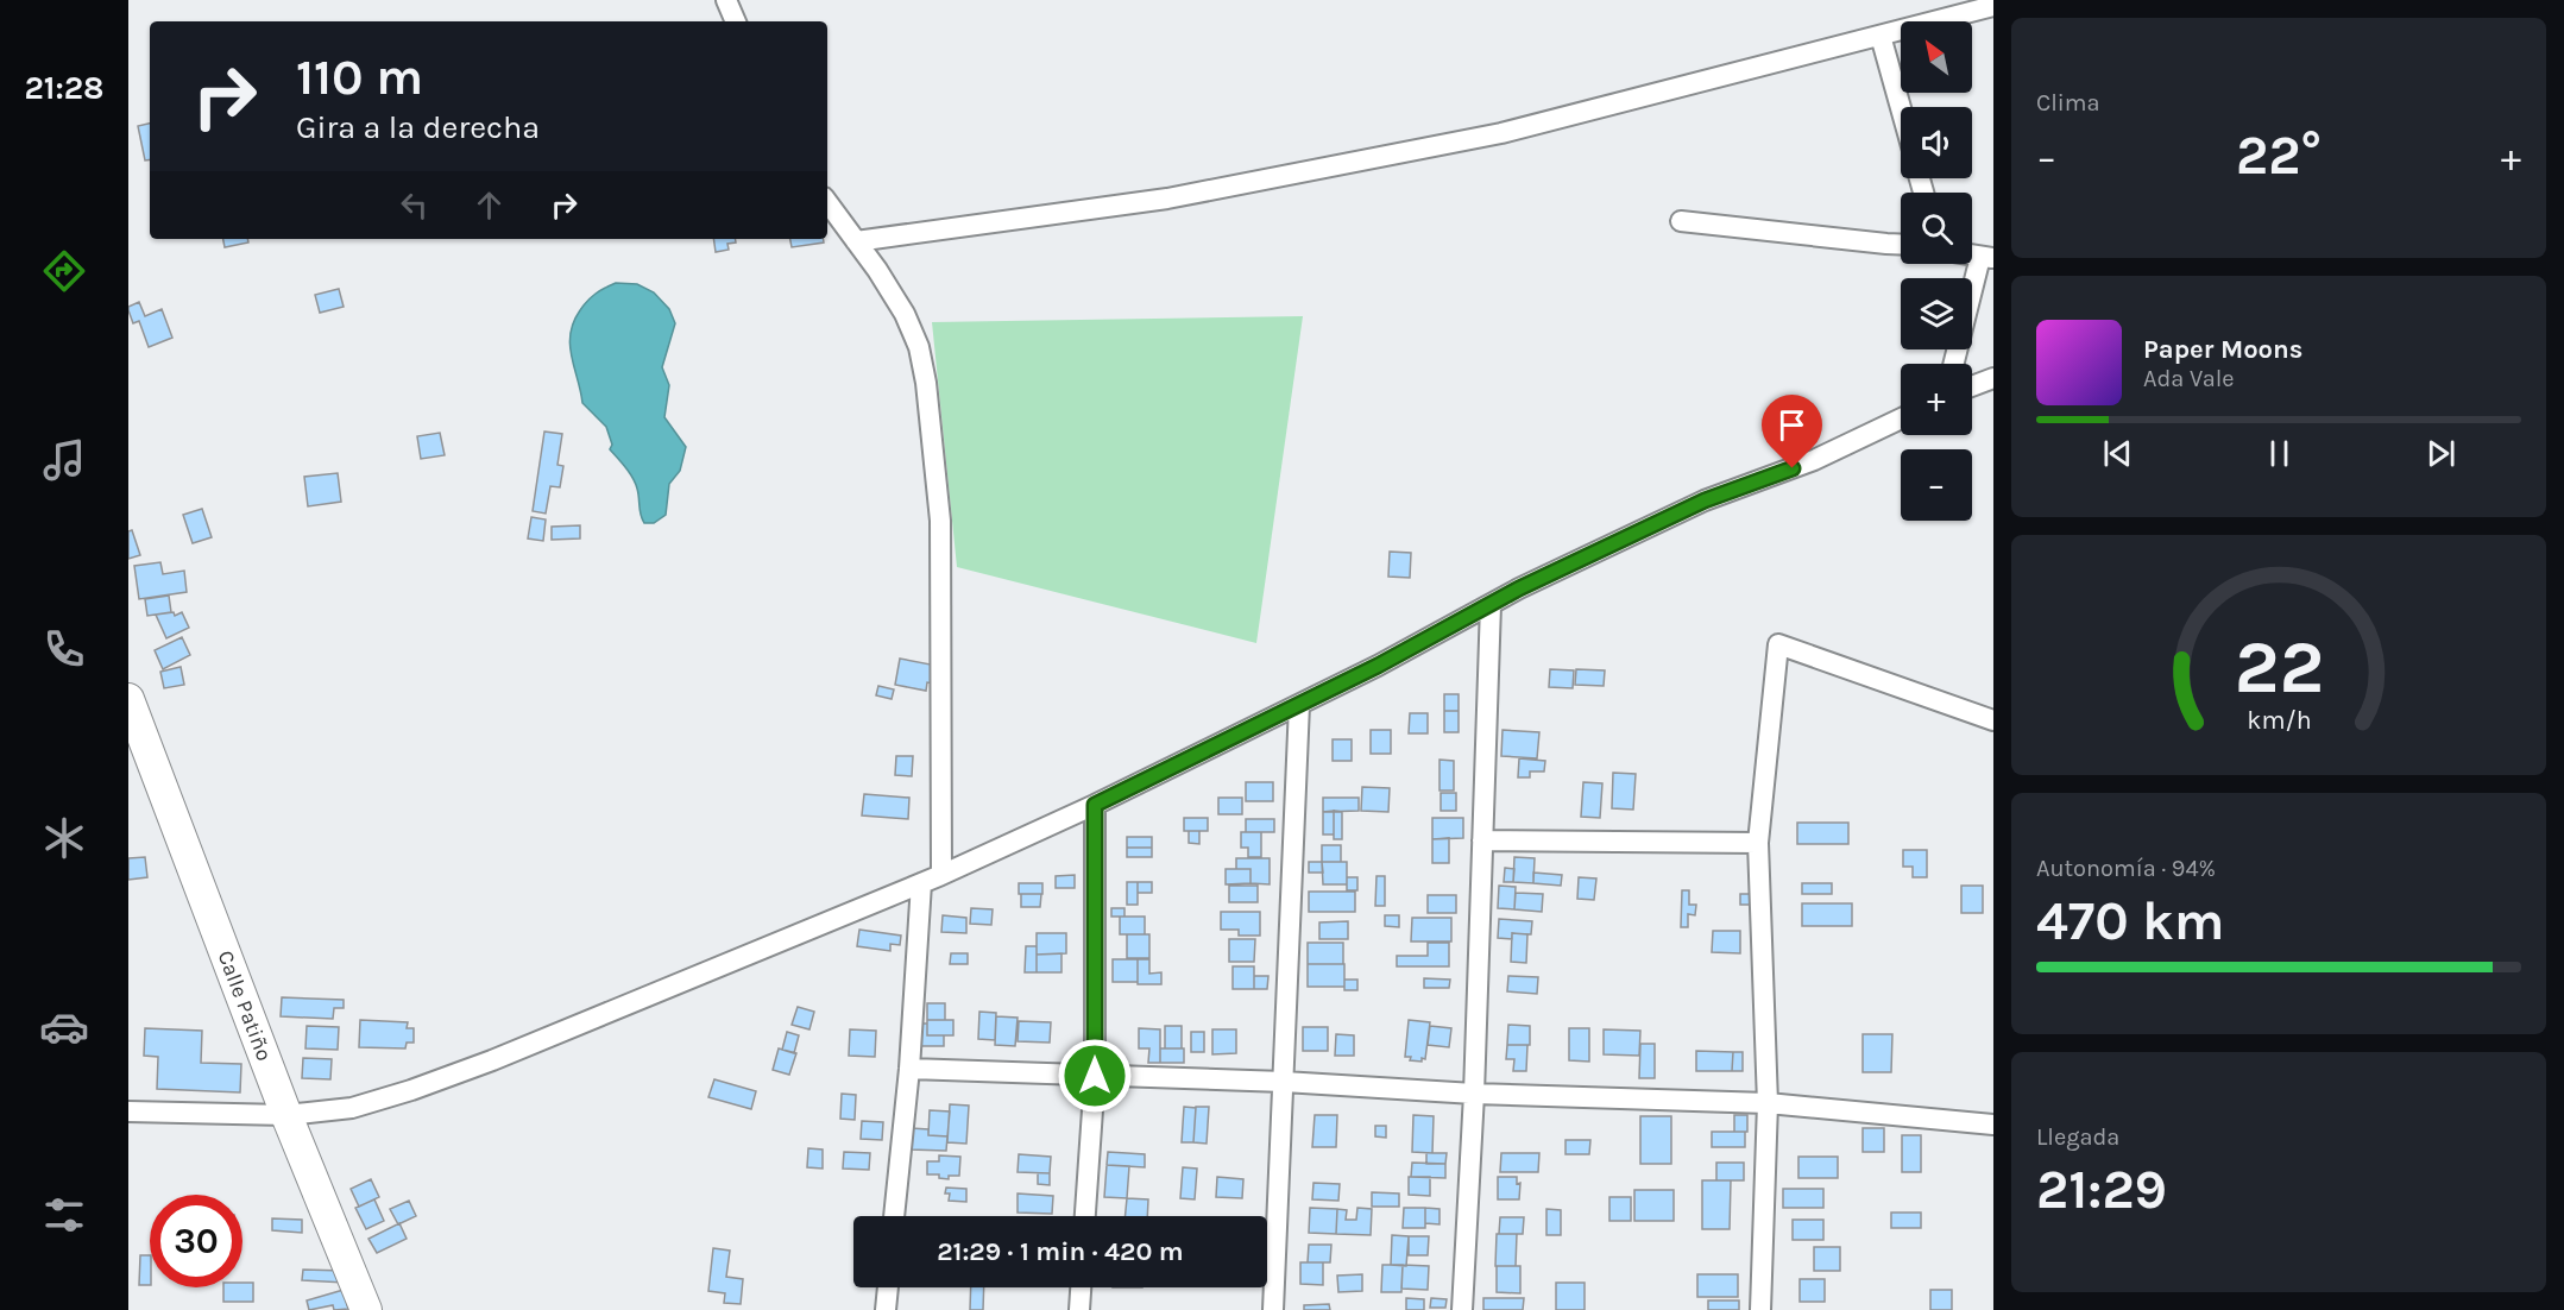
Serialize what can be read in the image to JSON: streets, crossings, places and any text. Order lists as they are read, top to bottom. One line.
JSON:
{"streets":{"main road":["Calle Patiño"]},"north":"top left","page":{"tabs":"21:28","tile":["Clima",["Autonomía · 94%","470 km"],["Llegada","21:29"]],"map_buttons":["+","−"],"turn":["110 m","Gira a la derecha"],"heat":["−","22°","+"],"song":["Paper Moons","Ada Vale"],"limit":"30","trip":"21:29 · 1 min · 420 m","gauge":["22","km/h"]}}
